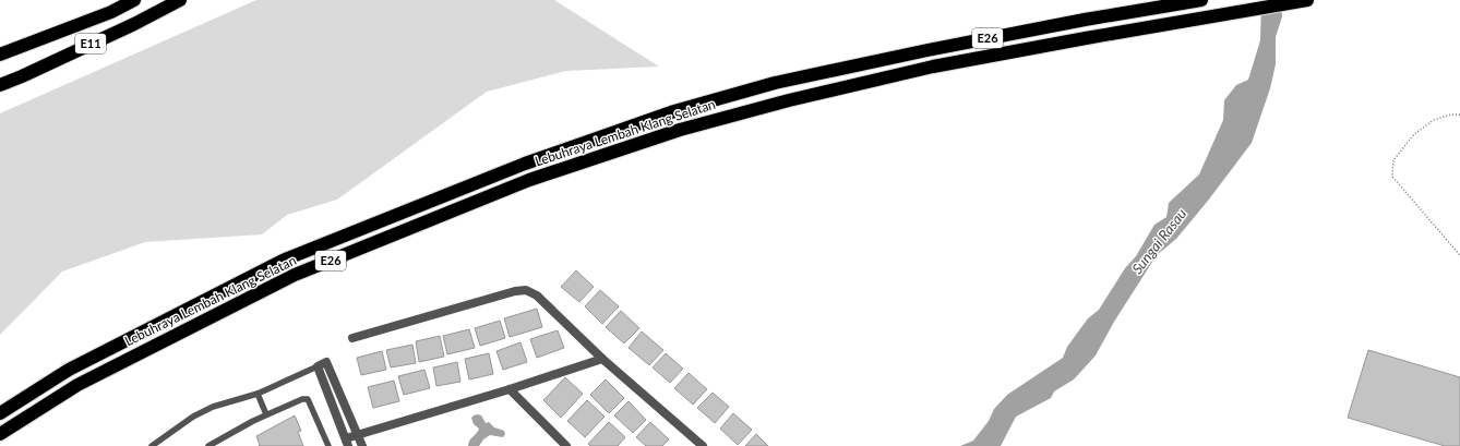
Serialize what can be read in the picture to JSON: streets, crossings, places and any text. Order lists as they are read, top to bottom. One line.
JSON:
{"streets":{"highway":["E26","E11","Lebuhraya Lembah Klang Selatan"]},"water":["Sungai Rasau"]}
